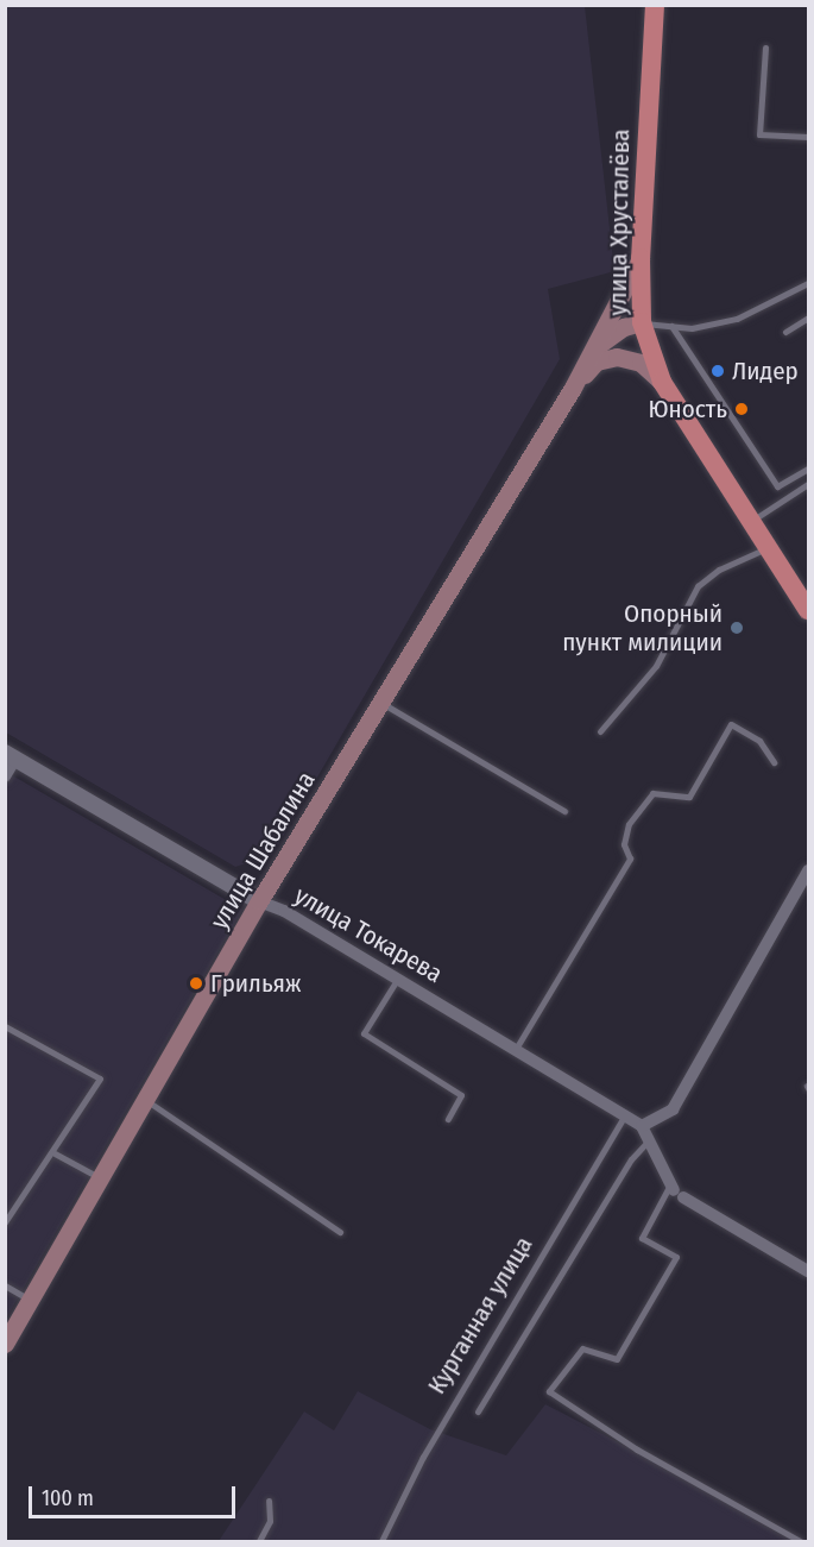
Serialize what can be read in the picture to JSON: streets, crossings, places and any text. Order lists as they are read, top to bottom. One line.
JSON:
{"streets":{"main road":["улица Хрусталёва","улица Шабалина"],"street":["улица Токарева"],"lane":["Курганная улица"]},"crossings":[["улица Хрусталёва","улица Шабалина"],["улица Шабалина","улица Токарева"],["улица Токарева","Курганная улица"]],"places":["Лидер","Юность","Опорный пункт милиции","Грильяж"],"scale_bar":"100 m"}
